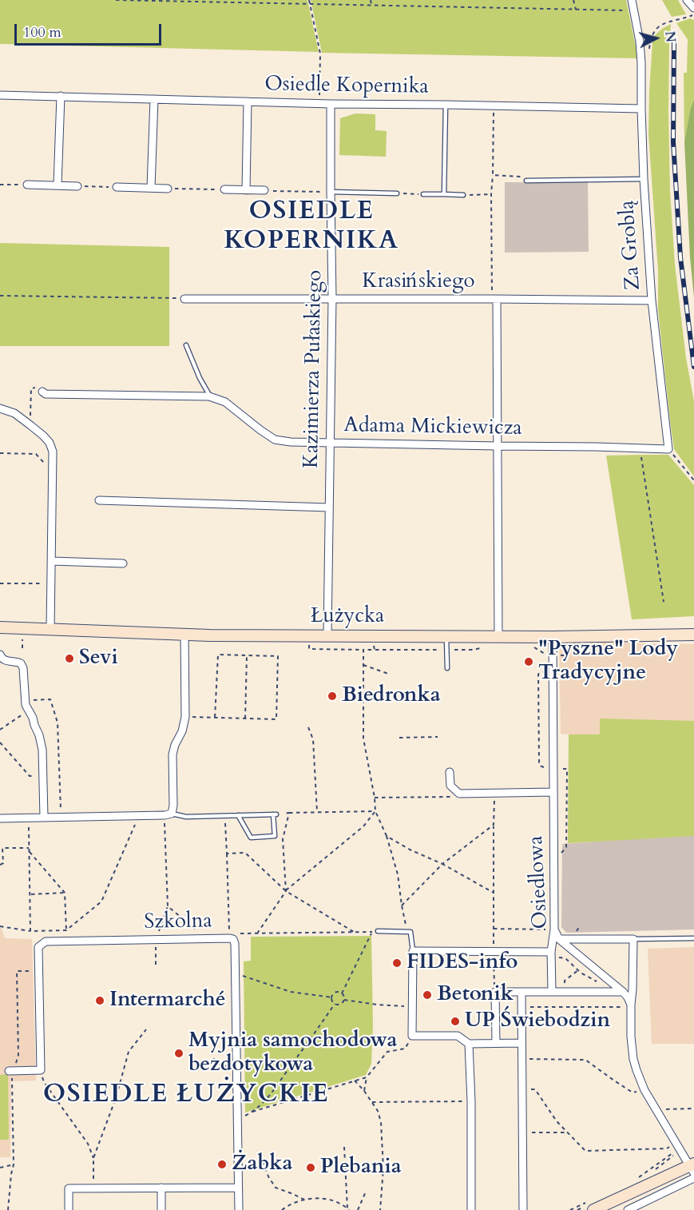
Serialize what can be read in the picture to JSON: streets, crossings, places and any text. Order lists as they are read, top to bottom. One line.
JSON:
{"streets":{"street":["Osiedle Kopernika","Za Groblą","Krasińskiego","Kazimierza Pułaskiego","Adama Mickiewicza","Łużycka","Osiedlowa","Szkolna"]},"crossings":[["Osiedle Kopernika","Za Groblą"],["Osiedle Kopernika","Kazimierza Pułaskiego"],["Za Groblą","Krasińskiego"],["Za Groblą","Adama Mickiewicza"],["Krasińskiego","Kazimierza Pułaskiego"],["Kazimierza Pułaskiego","Adama Mickiewicza"],["Kazimierza Pułaskiego","Łużycka"],["Łużycka","Osiedlowa"]],"districts":["OSIEDLE KOPERNIKA","OSIEDLE ŁUŻYCKIE"],"places":["Sevi","\"Pyszne\" Lody Tradycyjne","Biedronka","FIDES-info","Betonik","Intermarché","UP Świebodzin","Myjnia samochodowa bezdotykowa","Żabka","Plebania"],"scale_bar":"100 m","north":"right"}
